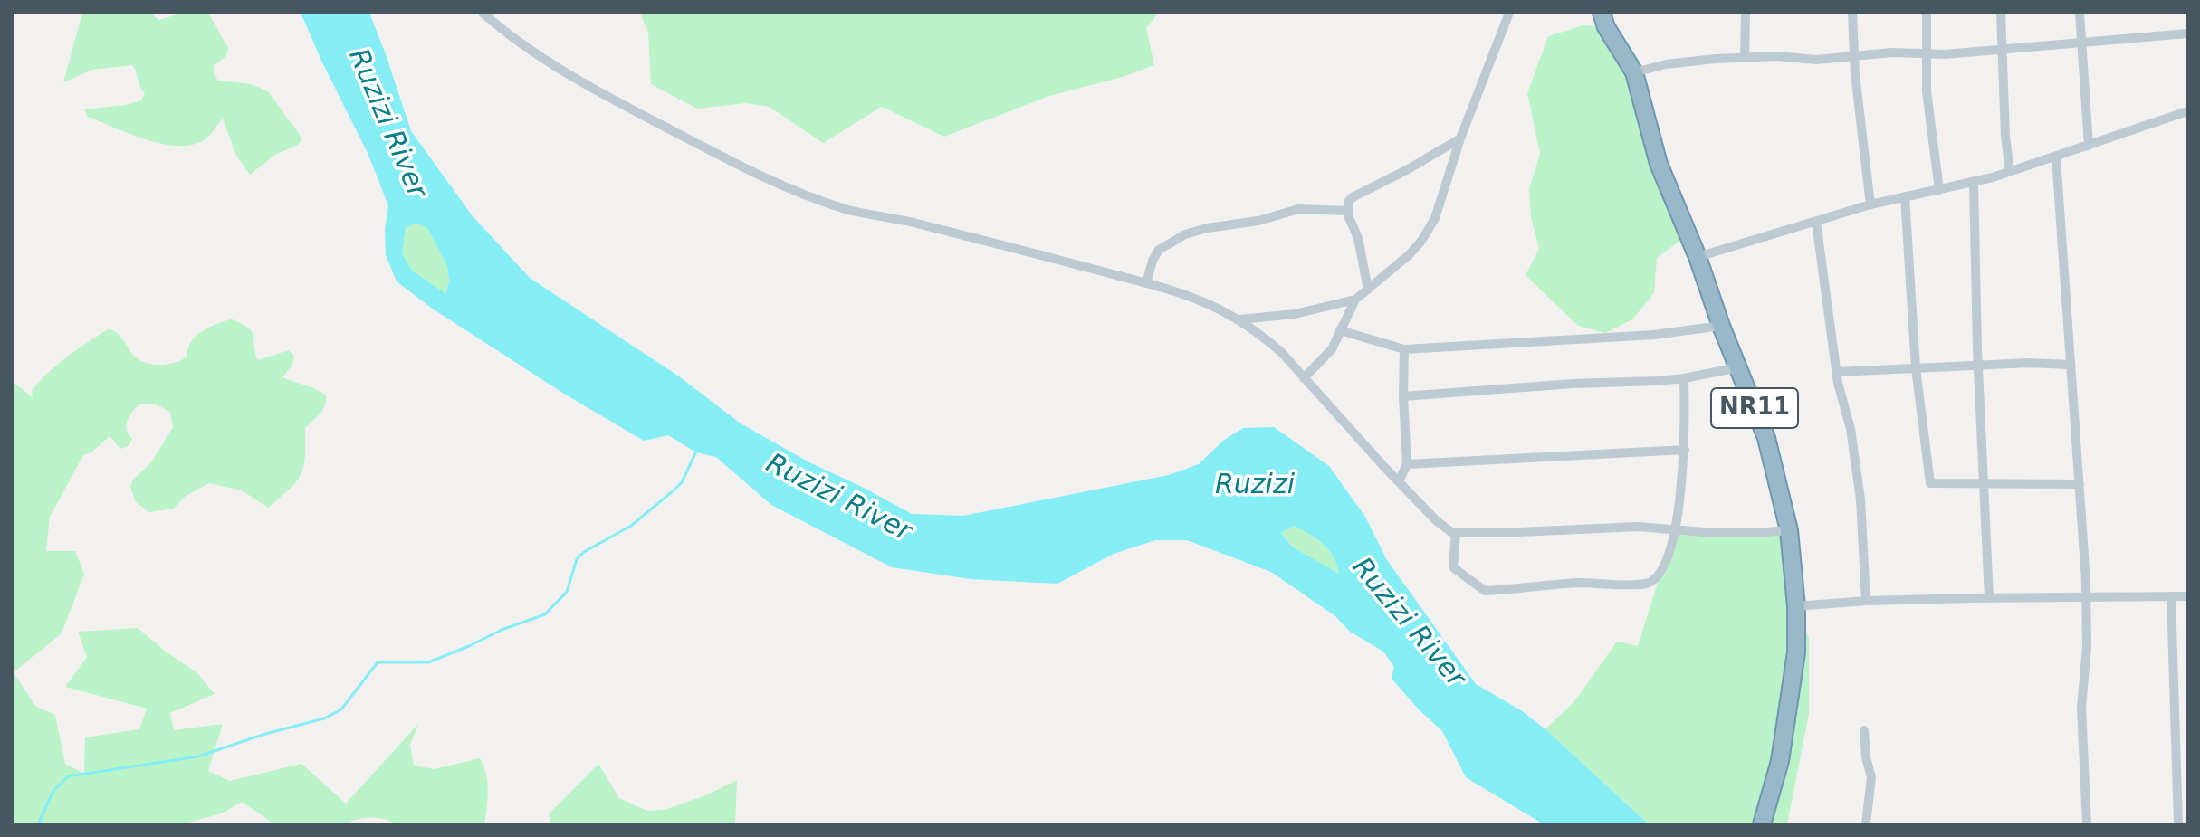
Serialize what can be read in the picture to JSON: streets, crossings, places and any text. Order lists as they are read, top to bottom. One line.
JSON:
{"streets":{"highway":["NR11"]},"water":["Ruzizi River","Ruzizi"]}
